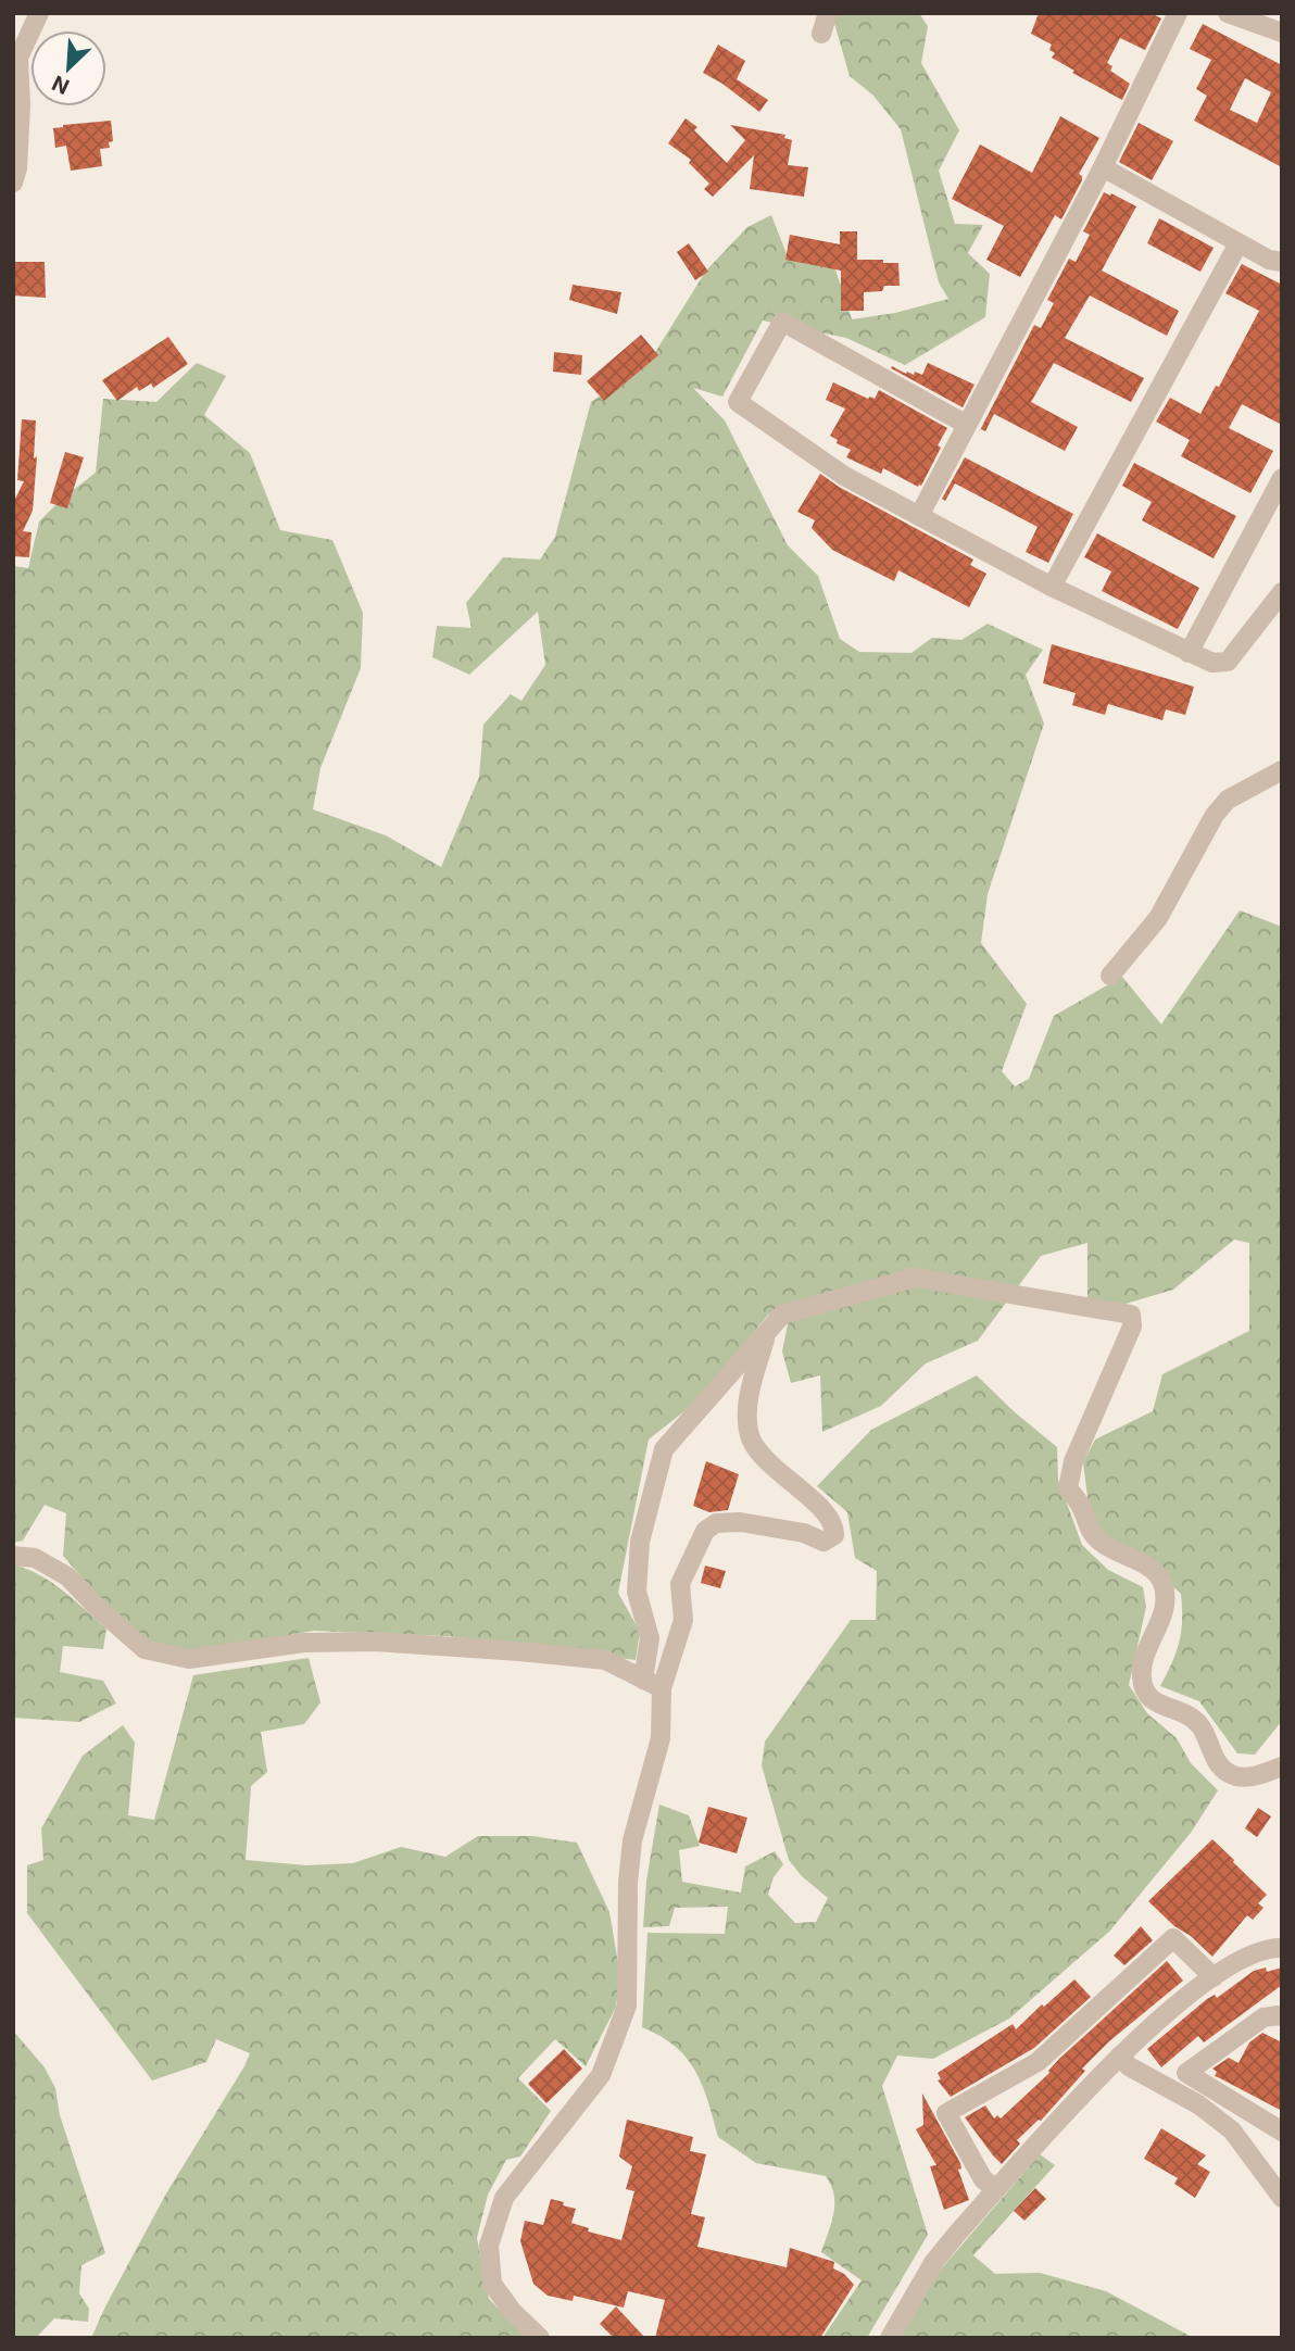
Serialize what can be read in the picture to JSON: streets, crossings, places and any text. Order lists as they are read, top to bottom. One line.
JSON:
{"north":"bottom left"}
